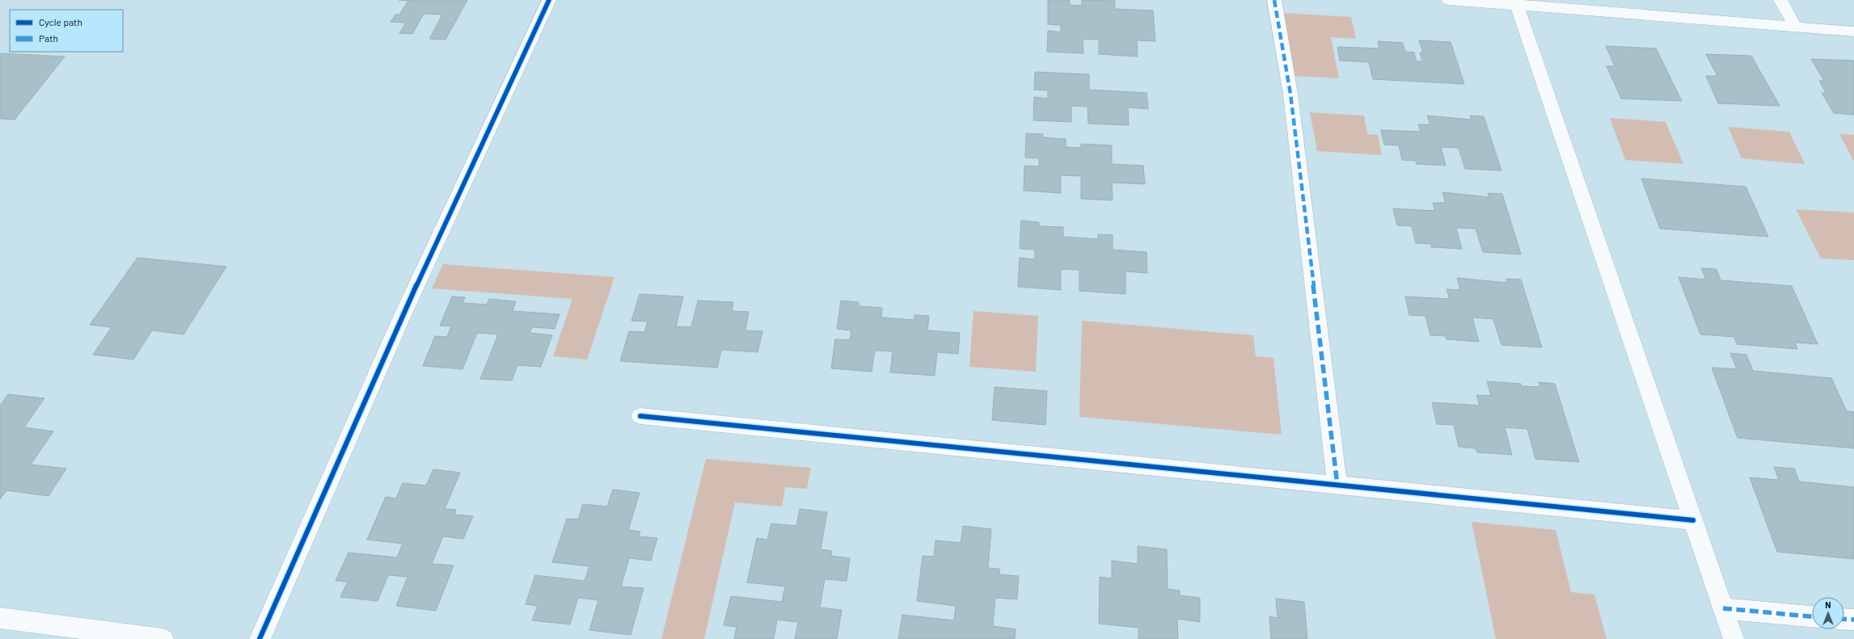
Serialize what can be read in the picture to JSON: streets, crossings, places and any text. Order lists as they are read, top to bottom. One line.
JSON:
{"legend":["Cycle path","Path"],"north":"top"}
